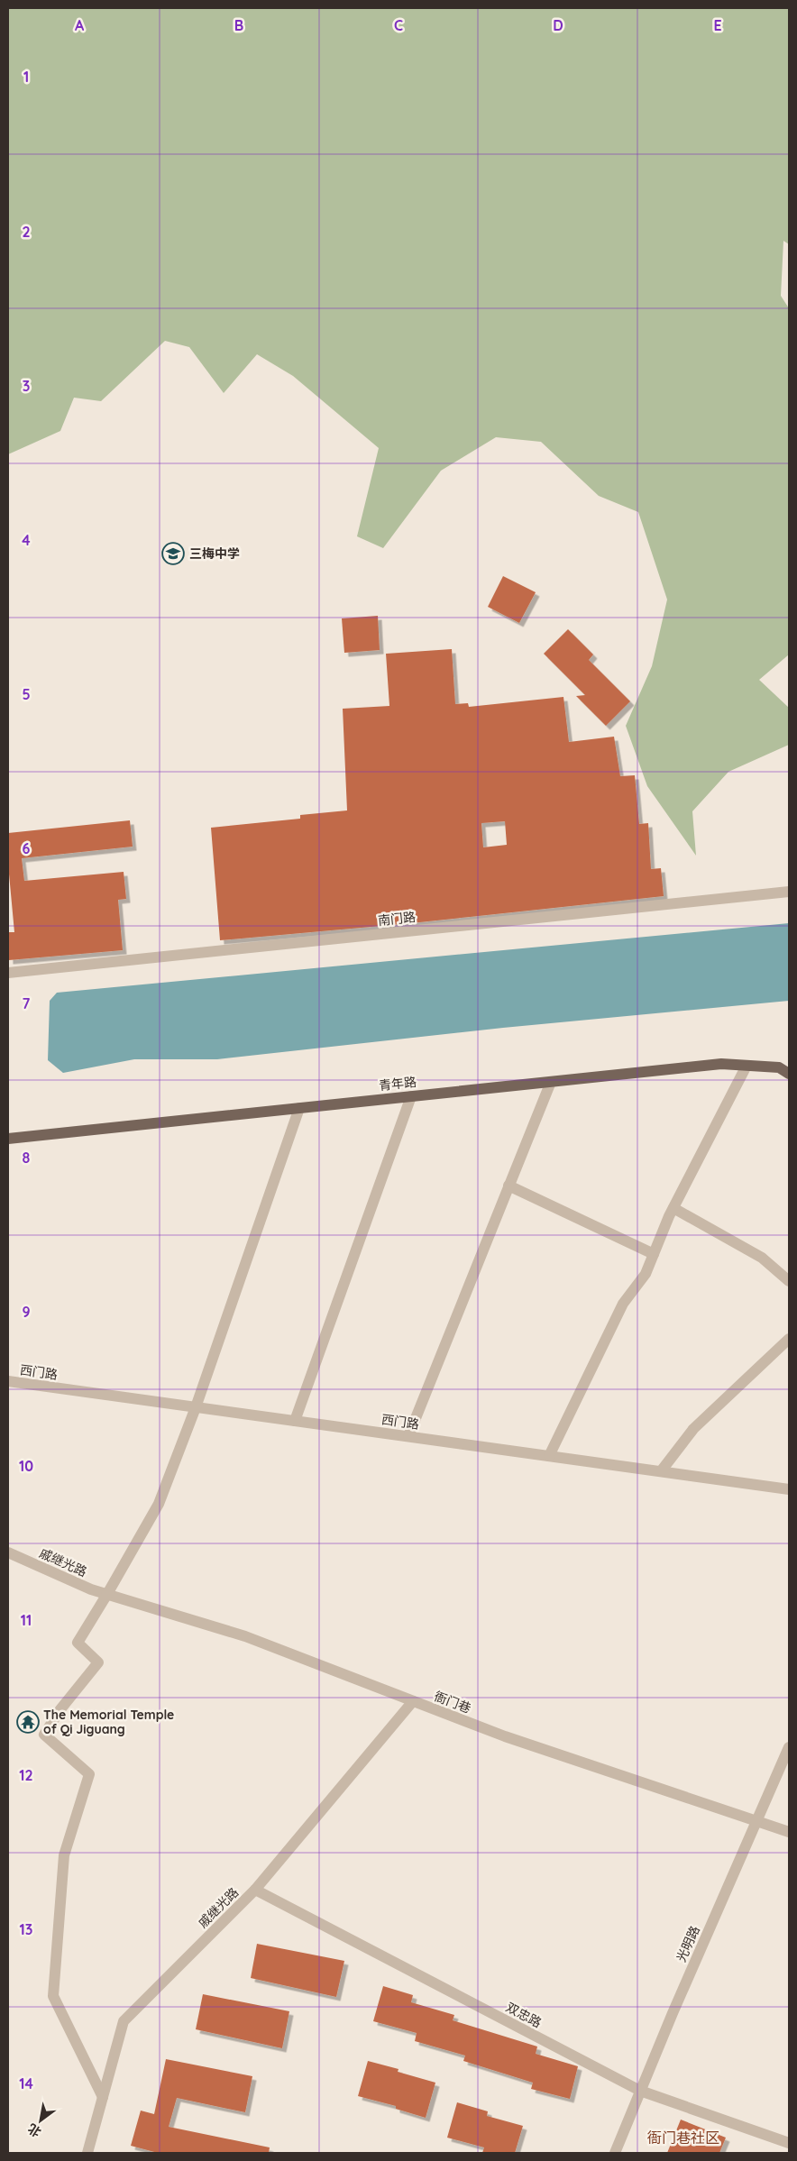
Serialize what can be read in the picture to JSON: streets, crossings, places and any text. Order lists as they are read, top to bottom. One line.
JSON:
{"streets":{"main road":["青年路"],"street":["南门路","西门路","戚继光路","衙门巷","光明路","双忠路"]},"crossings":[["戚继光路","衙门巷"],["戚继光路","双忠路"],["衙门巷","光明路"],["光明路","双忠路"]],"districts":["衙门巷社区"],"places":{"school or university":["三梅中学"],"temple":["The Memorial Temple of Qi Jiguang"]},"north":"bottom left","grid":{"columns":["A","B","C","D","E"],"rows":["1","2","3","4","5","6","7","8","9","10","11","12","13","14"]}}
